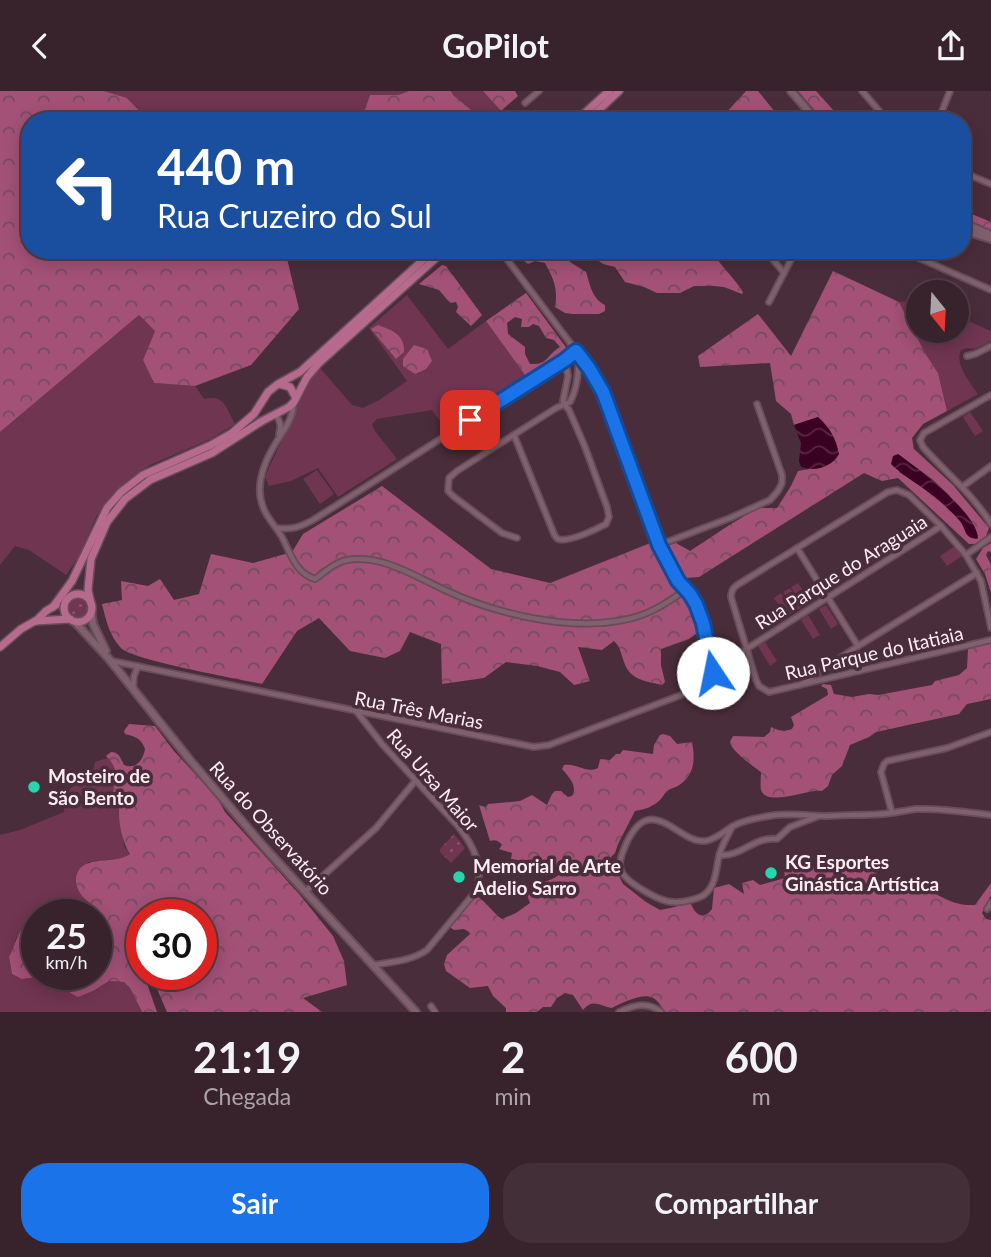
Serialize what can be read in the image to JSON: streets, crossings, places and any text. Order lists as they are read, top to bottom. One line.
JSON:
{"streets":{"street":["Rua Parque do Araguaia","Rua Parque do Itatiaia","Rua Três Marias","Rua Ursa Maior","Rua do Observatório"]},"crossings":[["Rua Parque do Araguaia","Rua Parque do Itatiaia"],["Rua Três Marias","Rua Ursa Maior"],["Rua Três Marias","Rua do Observatório"],["Rua Ursa Maior","Rua do Observatório"]],"places":["Mosteiro de São Bento","KG Esportes Ginástica Artística","Memorial de Arte Adelio Sarro"],"north":"bottom","page":{"header":"GoPilot","turn":["440 m","Rua Cruzeiro do Sul"],"speed":"25 km/h","limit":"30","eta":["21:19","Chegada","2","min","600","m"],"buttons":["Sair","Compartilhar"]}}
